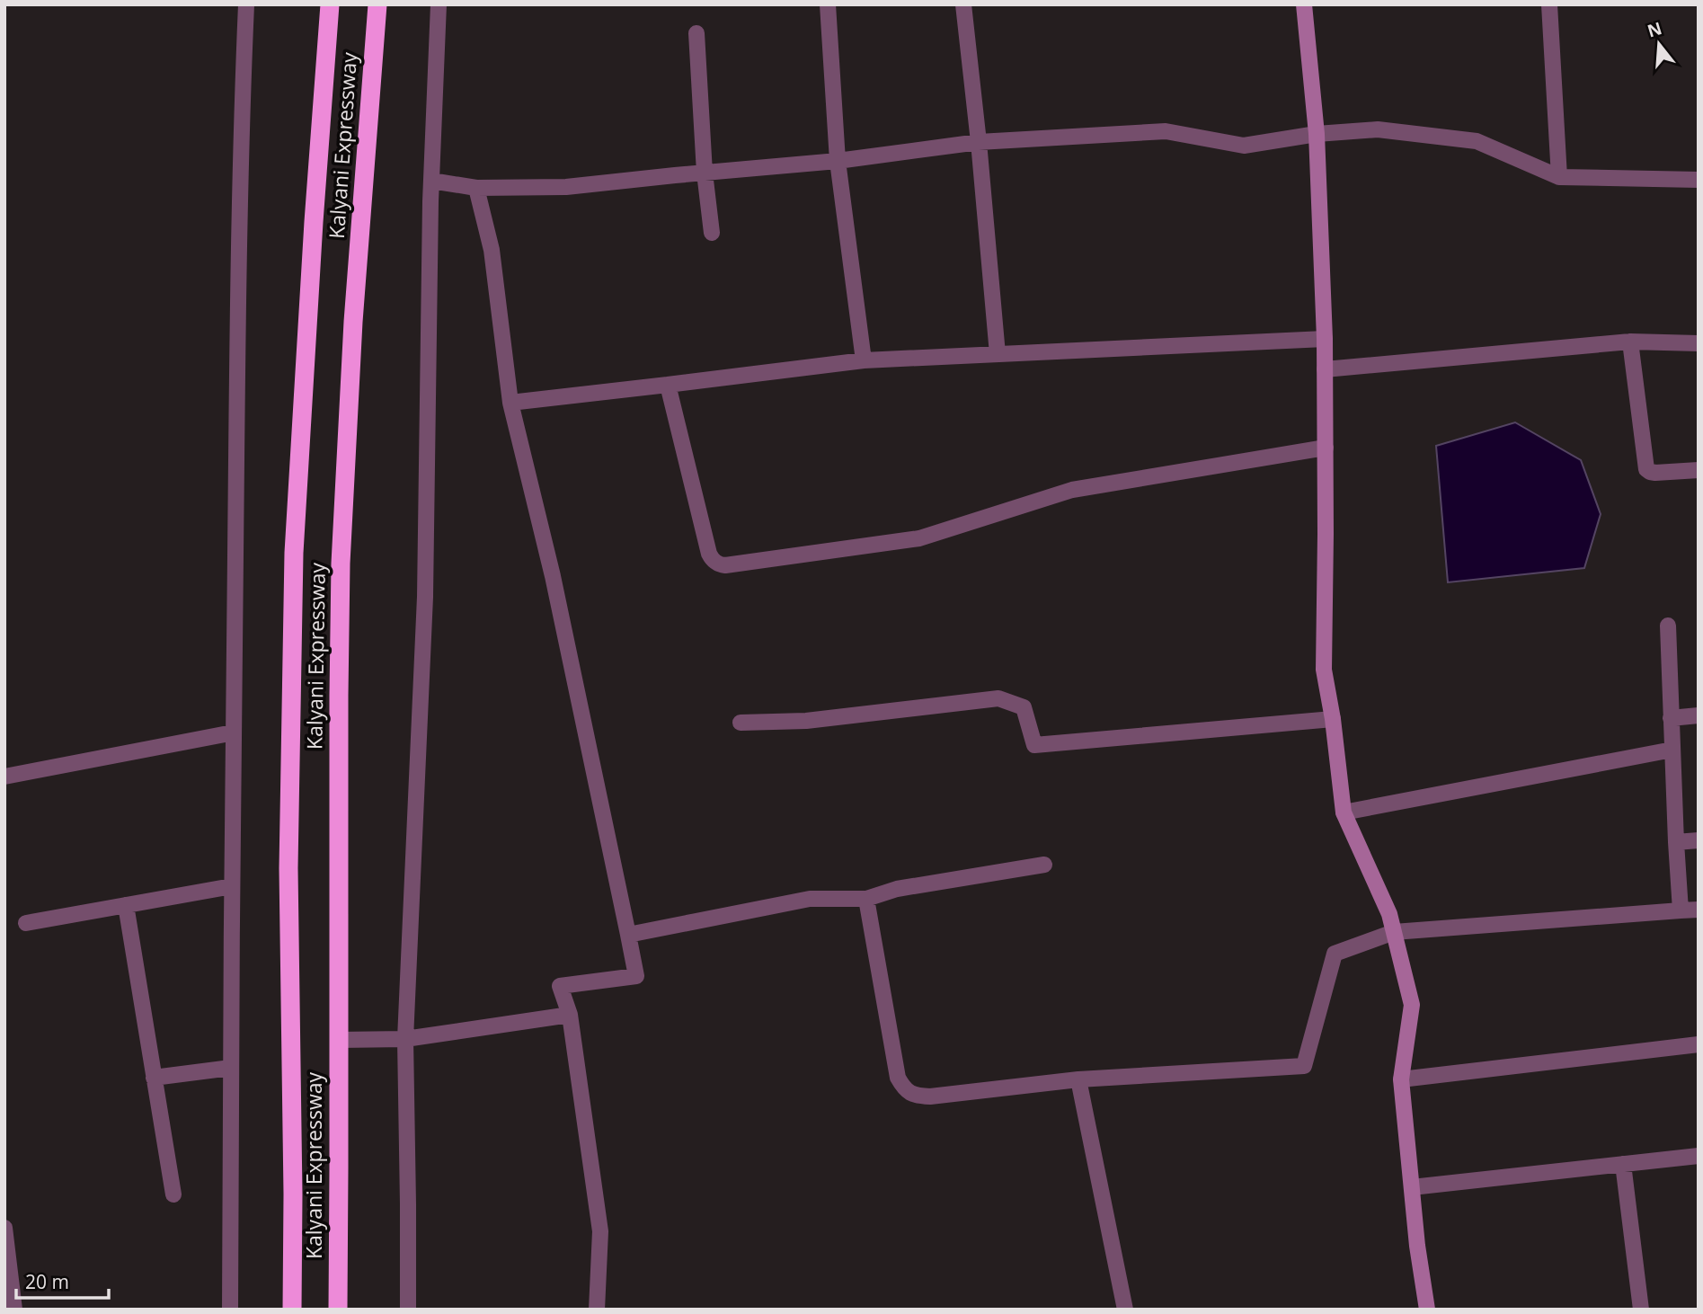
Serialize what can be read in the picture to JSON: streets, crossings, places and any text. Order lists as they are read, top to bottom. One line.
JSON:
{"streets":{"highway":["Kalyani Expressway"]},"scale_bar":"20 m","north":"top"}
